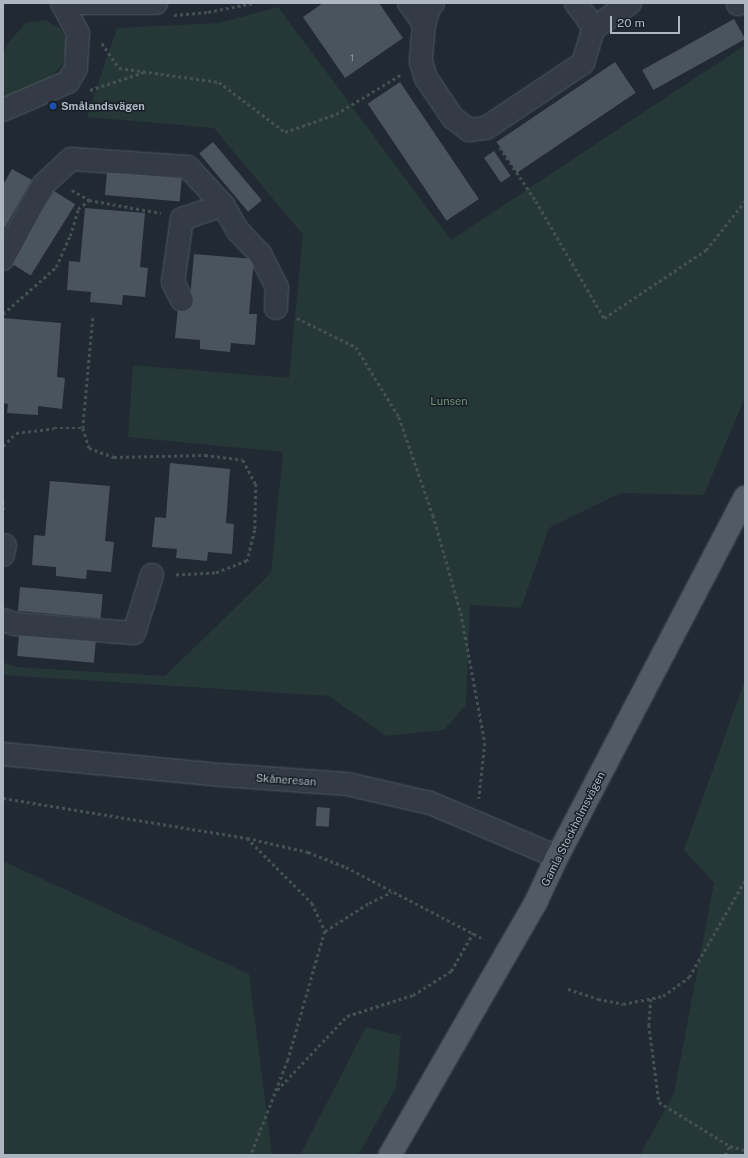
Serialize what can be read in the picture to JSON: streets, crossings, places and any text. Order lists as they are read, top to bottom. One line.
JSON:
{"streets":{"main road":["Gamla Stockholmsvägen"],"street":["Skåneresan"]},"crossings":[["Skåneresan","Gamla Stockholmsvägen"]],"parks":["Lunsen"],"places":["Smålandsvägen"],"house_numbers":["1"],"scale_bar":"20 m"}
